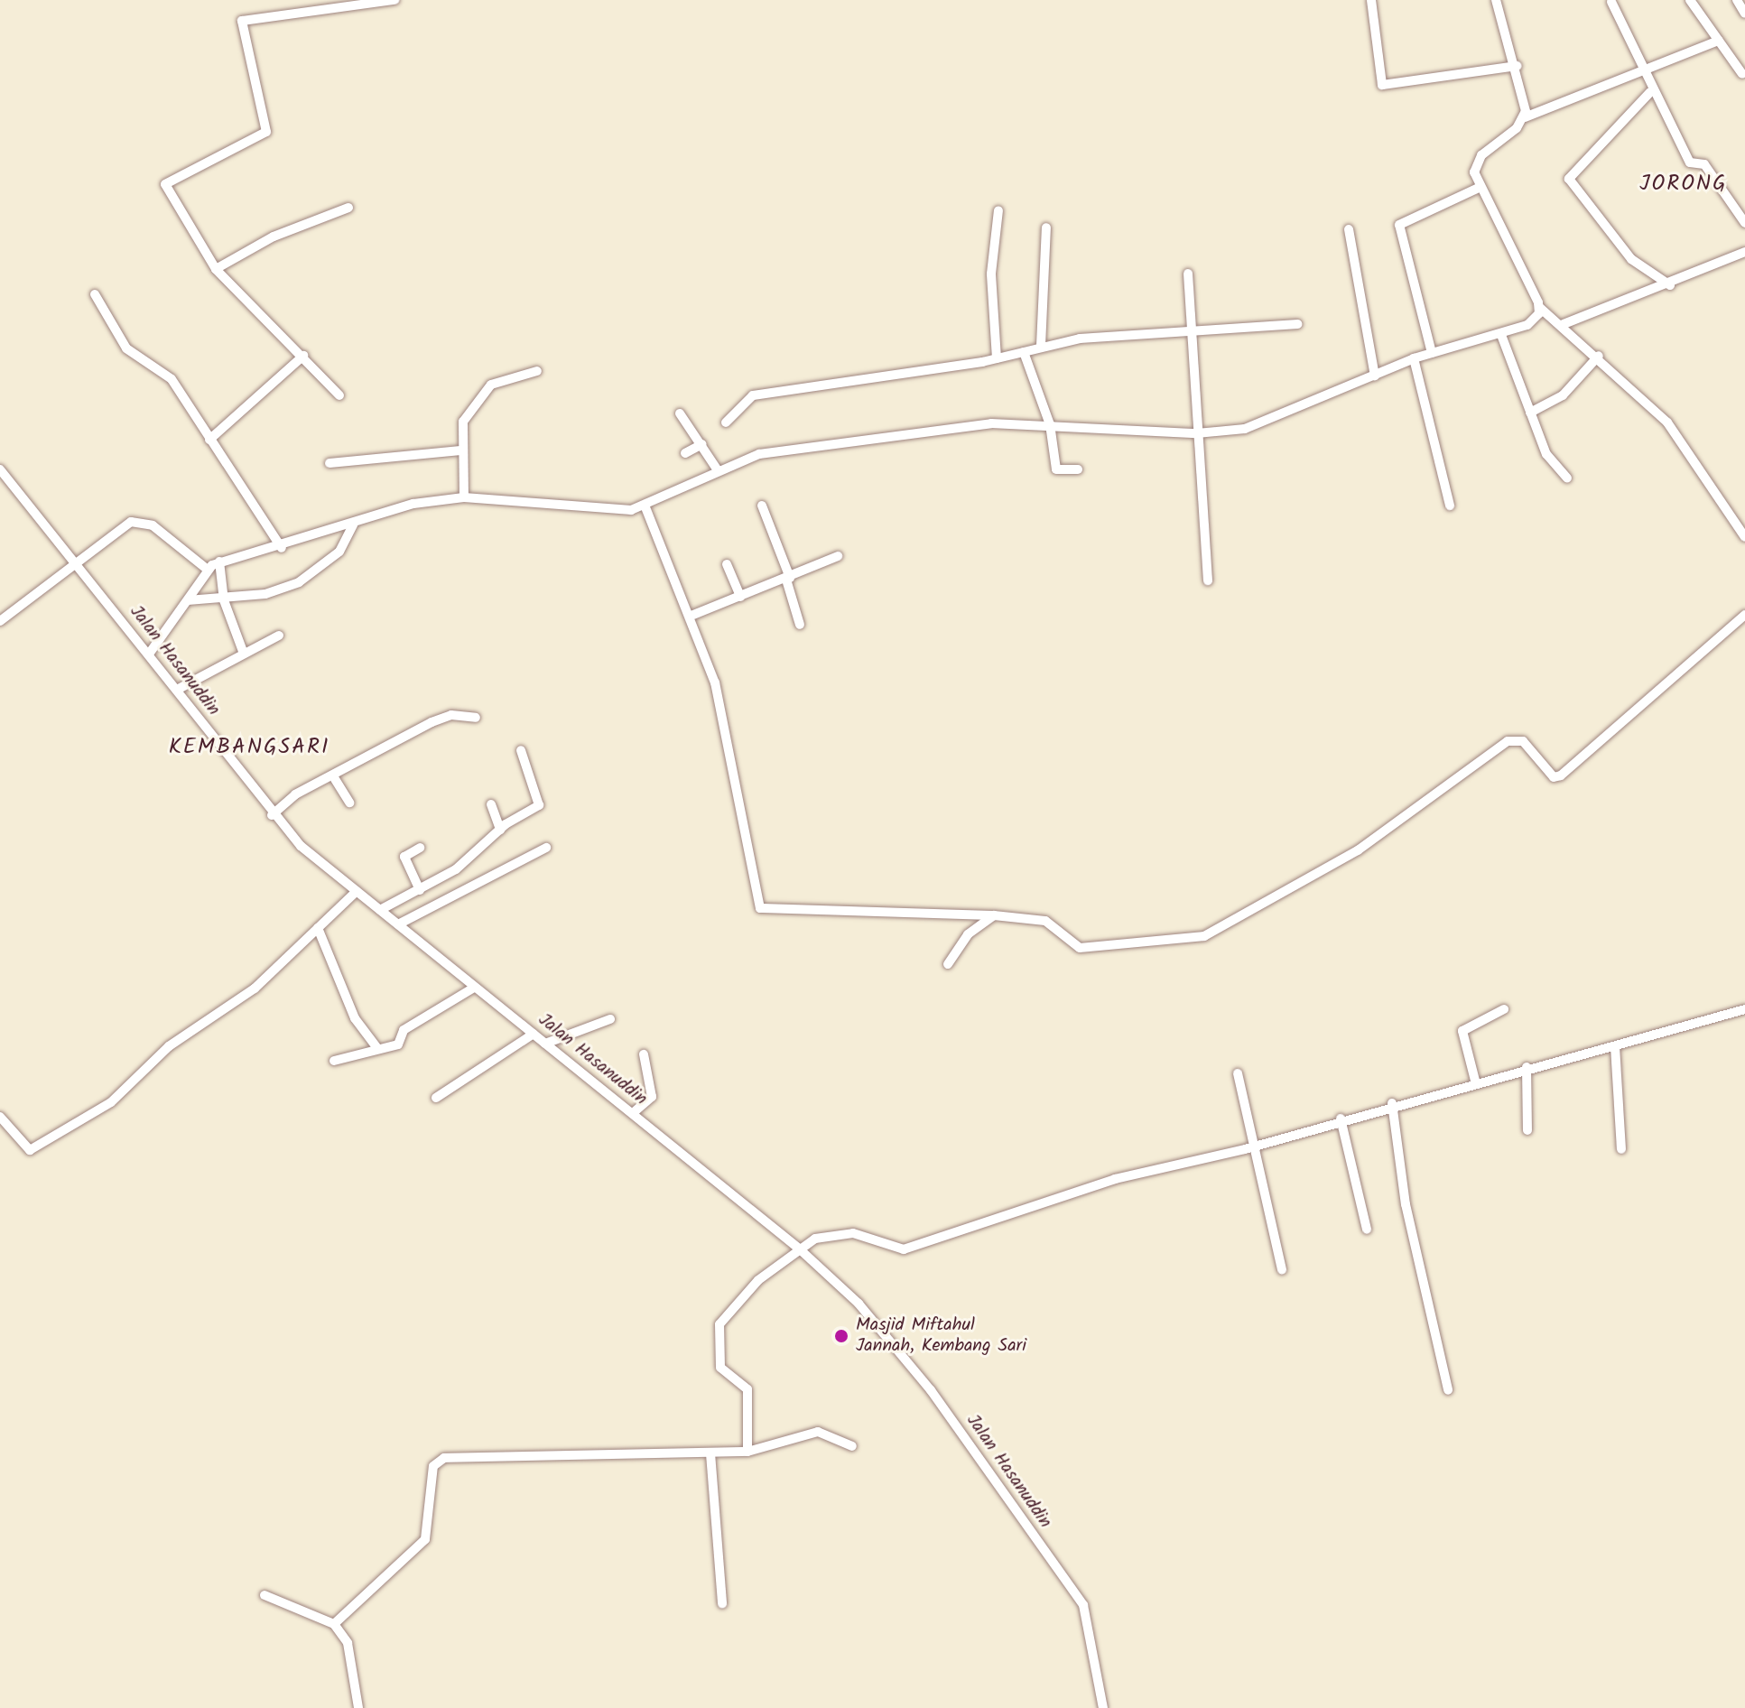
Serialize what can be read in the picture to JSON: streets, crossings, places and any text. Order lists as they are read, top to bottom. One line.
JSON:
{"streets":{"street":["Jalan Hasanuddin"]},"districts":["JORONG","KEMBANGSARI"],"places":["Masjid Miftahul Jannah, Kembang Sari"]}
